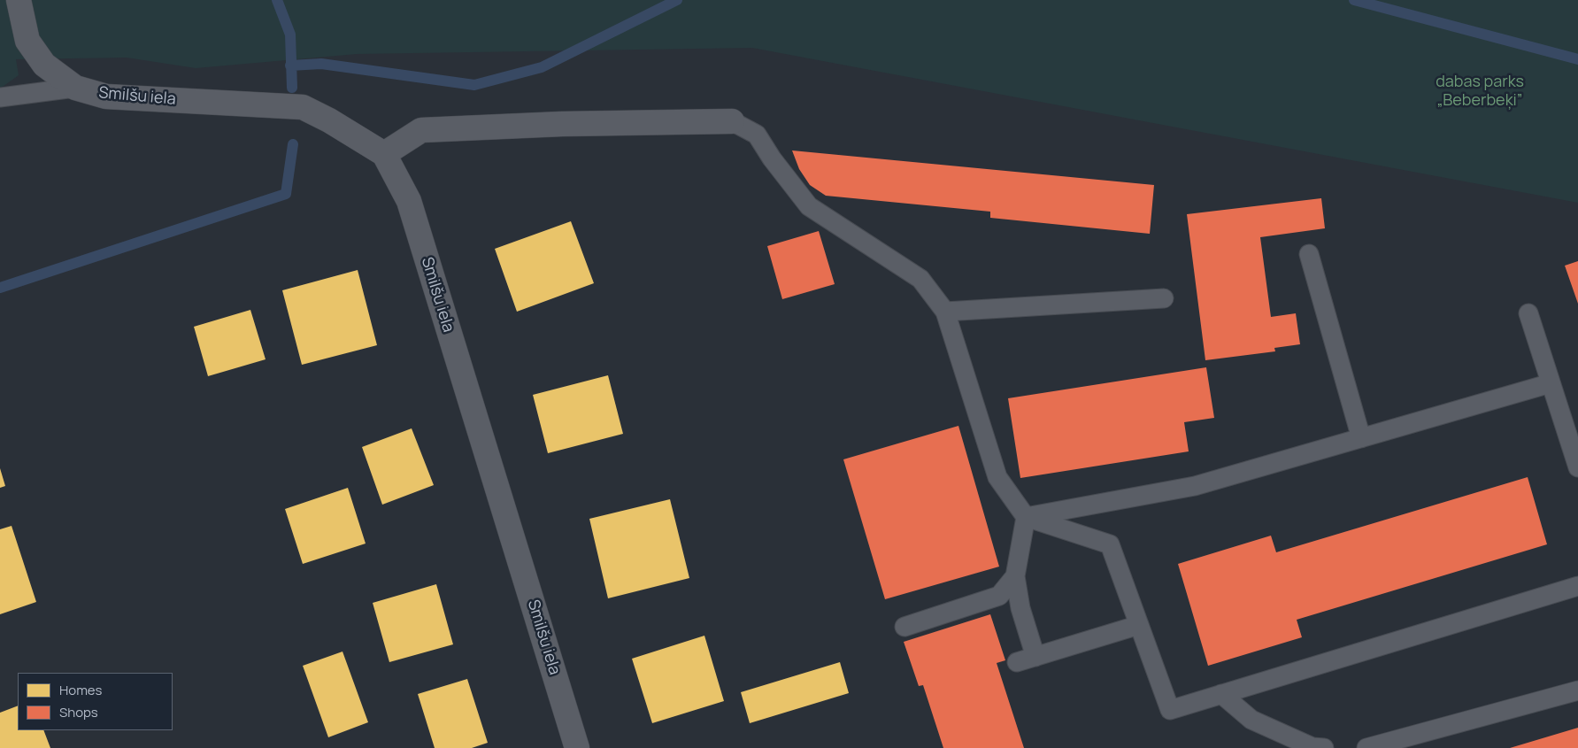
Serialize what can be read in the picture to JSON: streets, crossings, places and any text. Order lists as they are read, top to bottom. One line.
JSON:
{"streets":{"street":["Smilšu iela"]},"parks":["dabas parks „Beberbeķi”"],"legend":["Homes","Shops"]}
